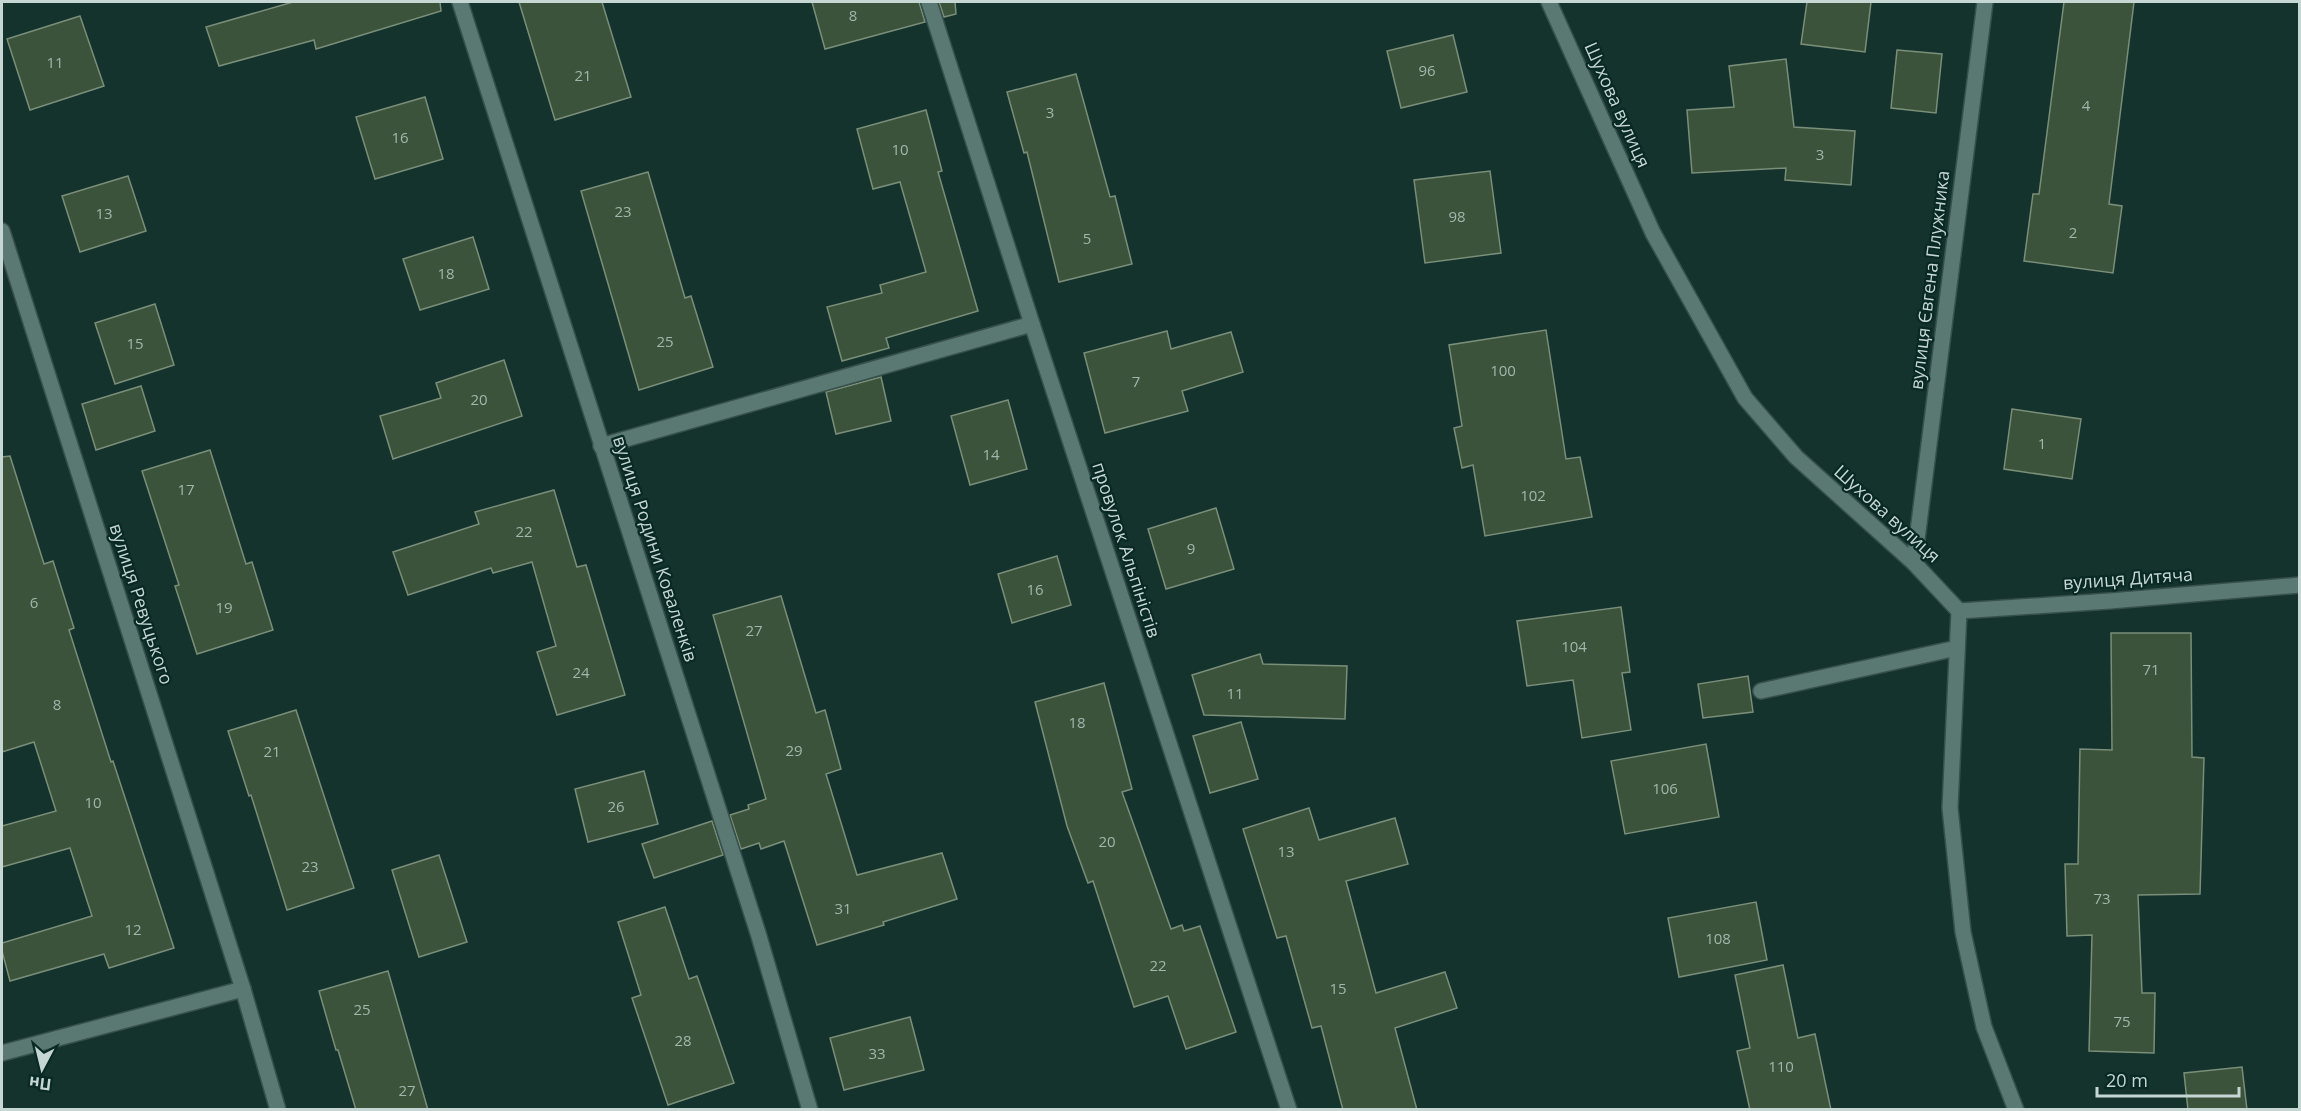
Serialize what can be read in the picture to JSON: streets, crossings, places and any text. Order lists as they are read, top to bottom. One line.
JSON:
{"streets":{"street":["Шухова вулиця","вулиця Євгена Плужника","вулиця Родини Коваленків","провулок Альпіністів","вулиця Дитяча","вулиця Ревуцького"]},"crossings":[["Шухова вулиця","вулиця Євгена Плужника"],["Шухова вулиця","вулиця Дитяча"]],"house_numbers":["8","11","96","21","4","3","16","10","3","23","13","98","2","5","18","25","15","100","7","20","1","14","17","102","22","9","16","6","19","27","104","71","24","11","8","18","29","21","106","10","26","20","13","23","73","31","12","108","22","15","25","75","28","33","110","27"],"scale_bar":"20 m","north":"bottom"}
